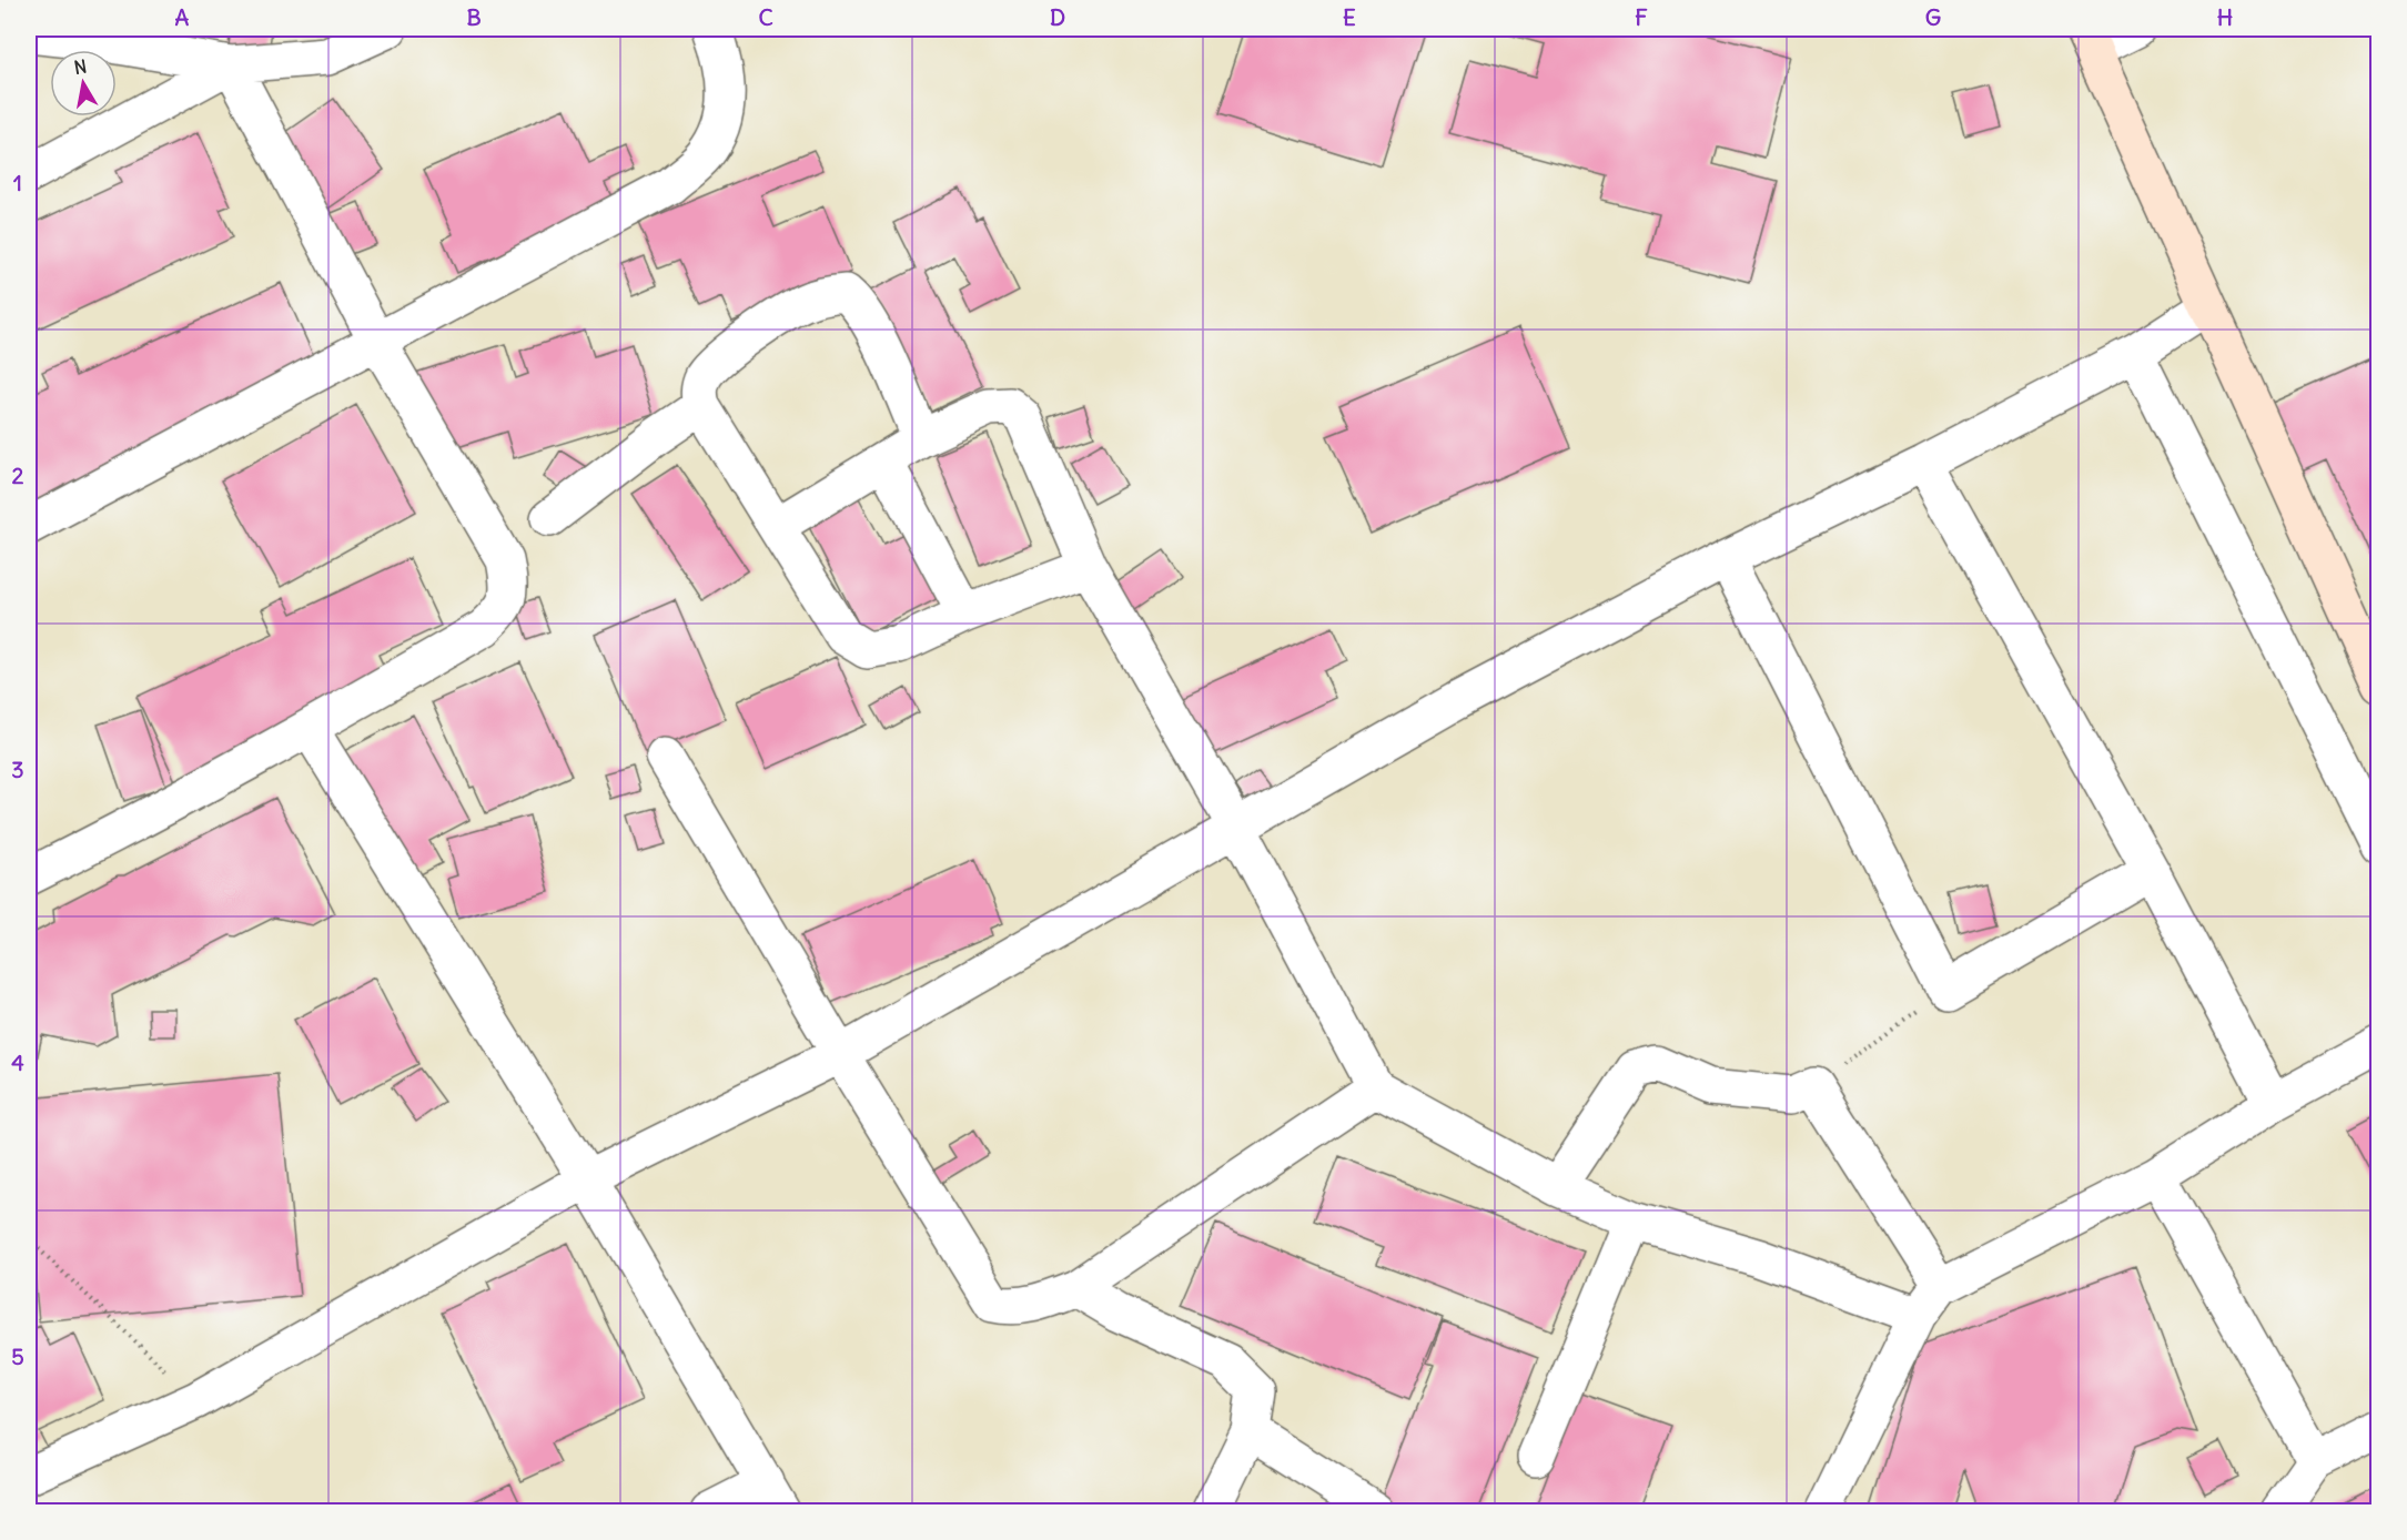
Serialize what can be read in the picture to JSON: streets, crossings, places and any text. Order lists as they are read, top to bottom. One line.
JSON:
{"north":"top","grid":{"columns":["A","B","C","D","E","F","G","H"],"rows":["1","2","3","4","5"]}}
